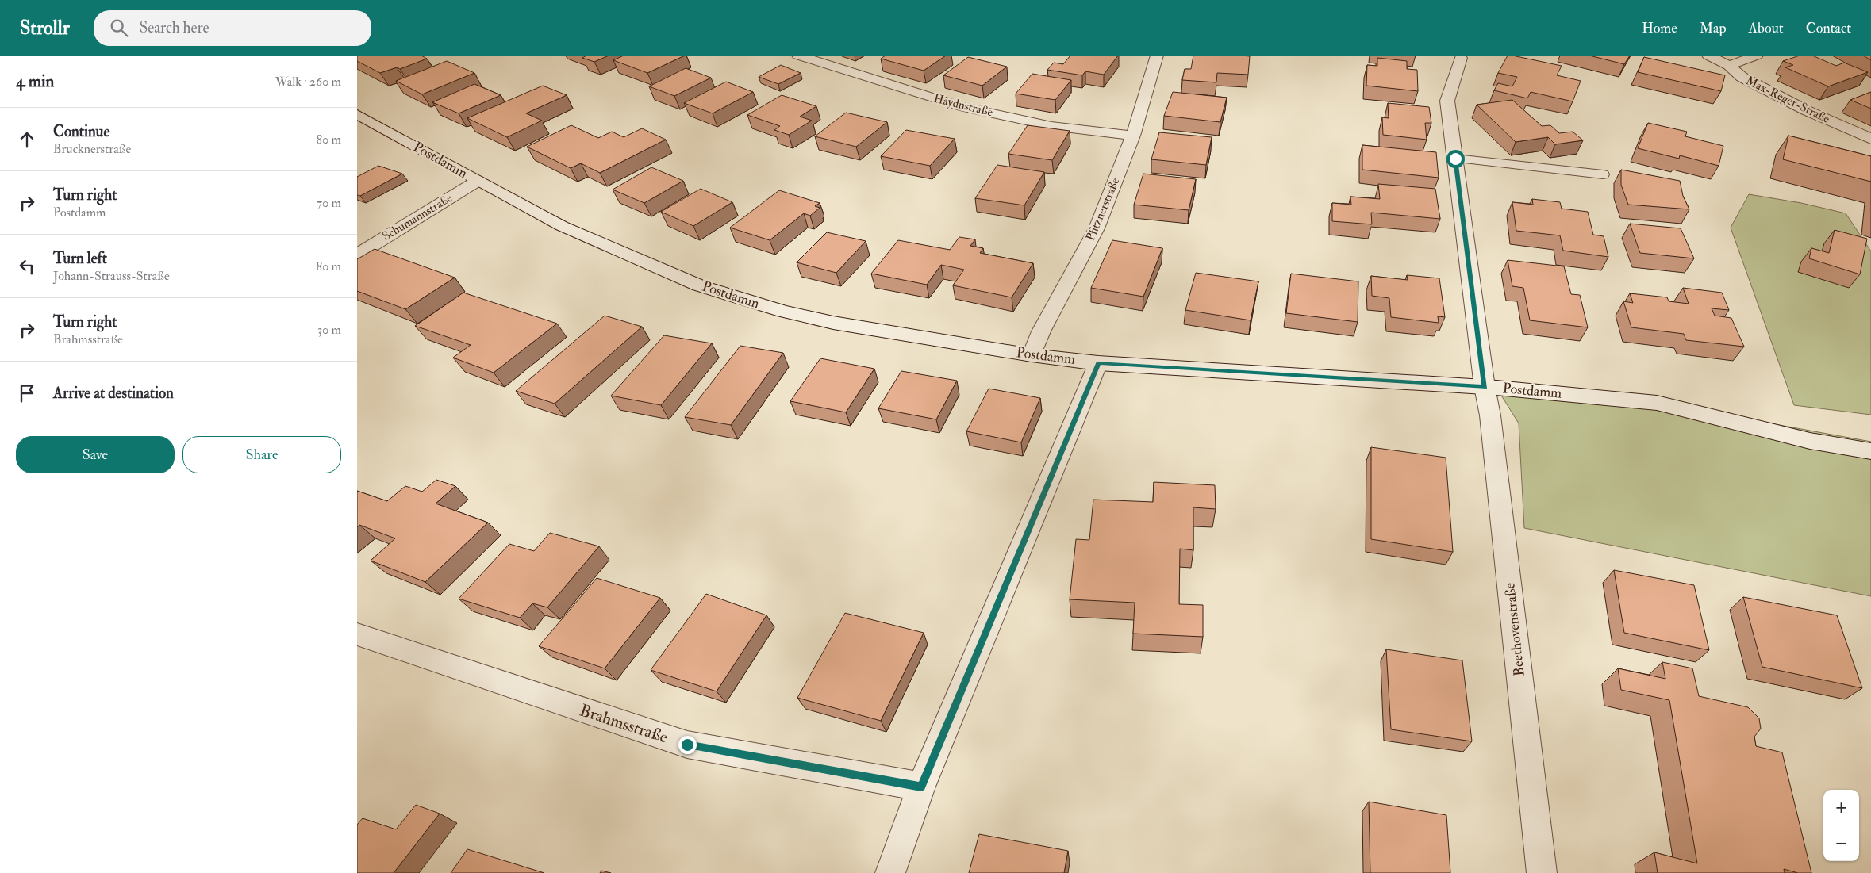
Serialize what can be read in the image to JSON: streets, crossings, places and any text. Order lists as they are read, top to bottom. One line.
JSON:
{"streets":{"street":["Max-Reger-Straße","Haydnstraße","Postdamm","Pfitznerstraße","Schumannstraße","Beethovenstraße","Brahmsstraße"]},"crossings":[["Haydnstraße","Pfitznerstraße"],["Postdamm","Pfitznerstraße"],["Postdamm","Schumannstraße"],["Postdamm","Beethovenstraße"]],"page":{"header":"Strollr","search":"Search here","nav":["Home","Map","About","Contact"],"heading":["4 min","Walk · 260 m"],"list":[["Continue","Brucknerstraße","80 m"],["Turn right","Postdamm","70 m"],["Turn left","Johann-Strauss-Straße","80 m"],["Turn right","Brahmsstraße","30 m"],"Arrive at destination"],"buttons":["Save","Share"],"map_buttons":["+","−"]}}
